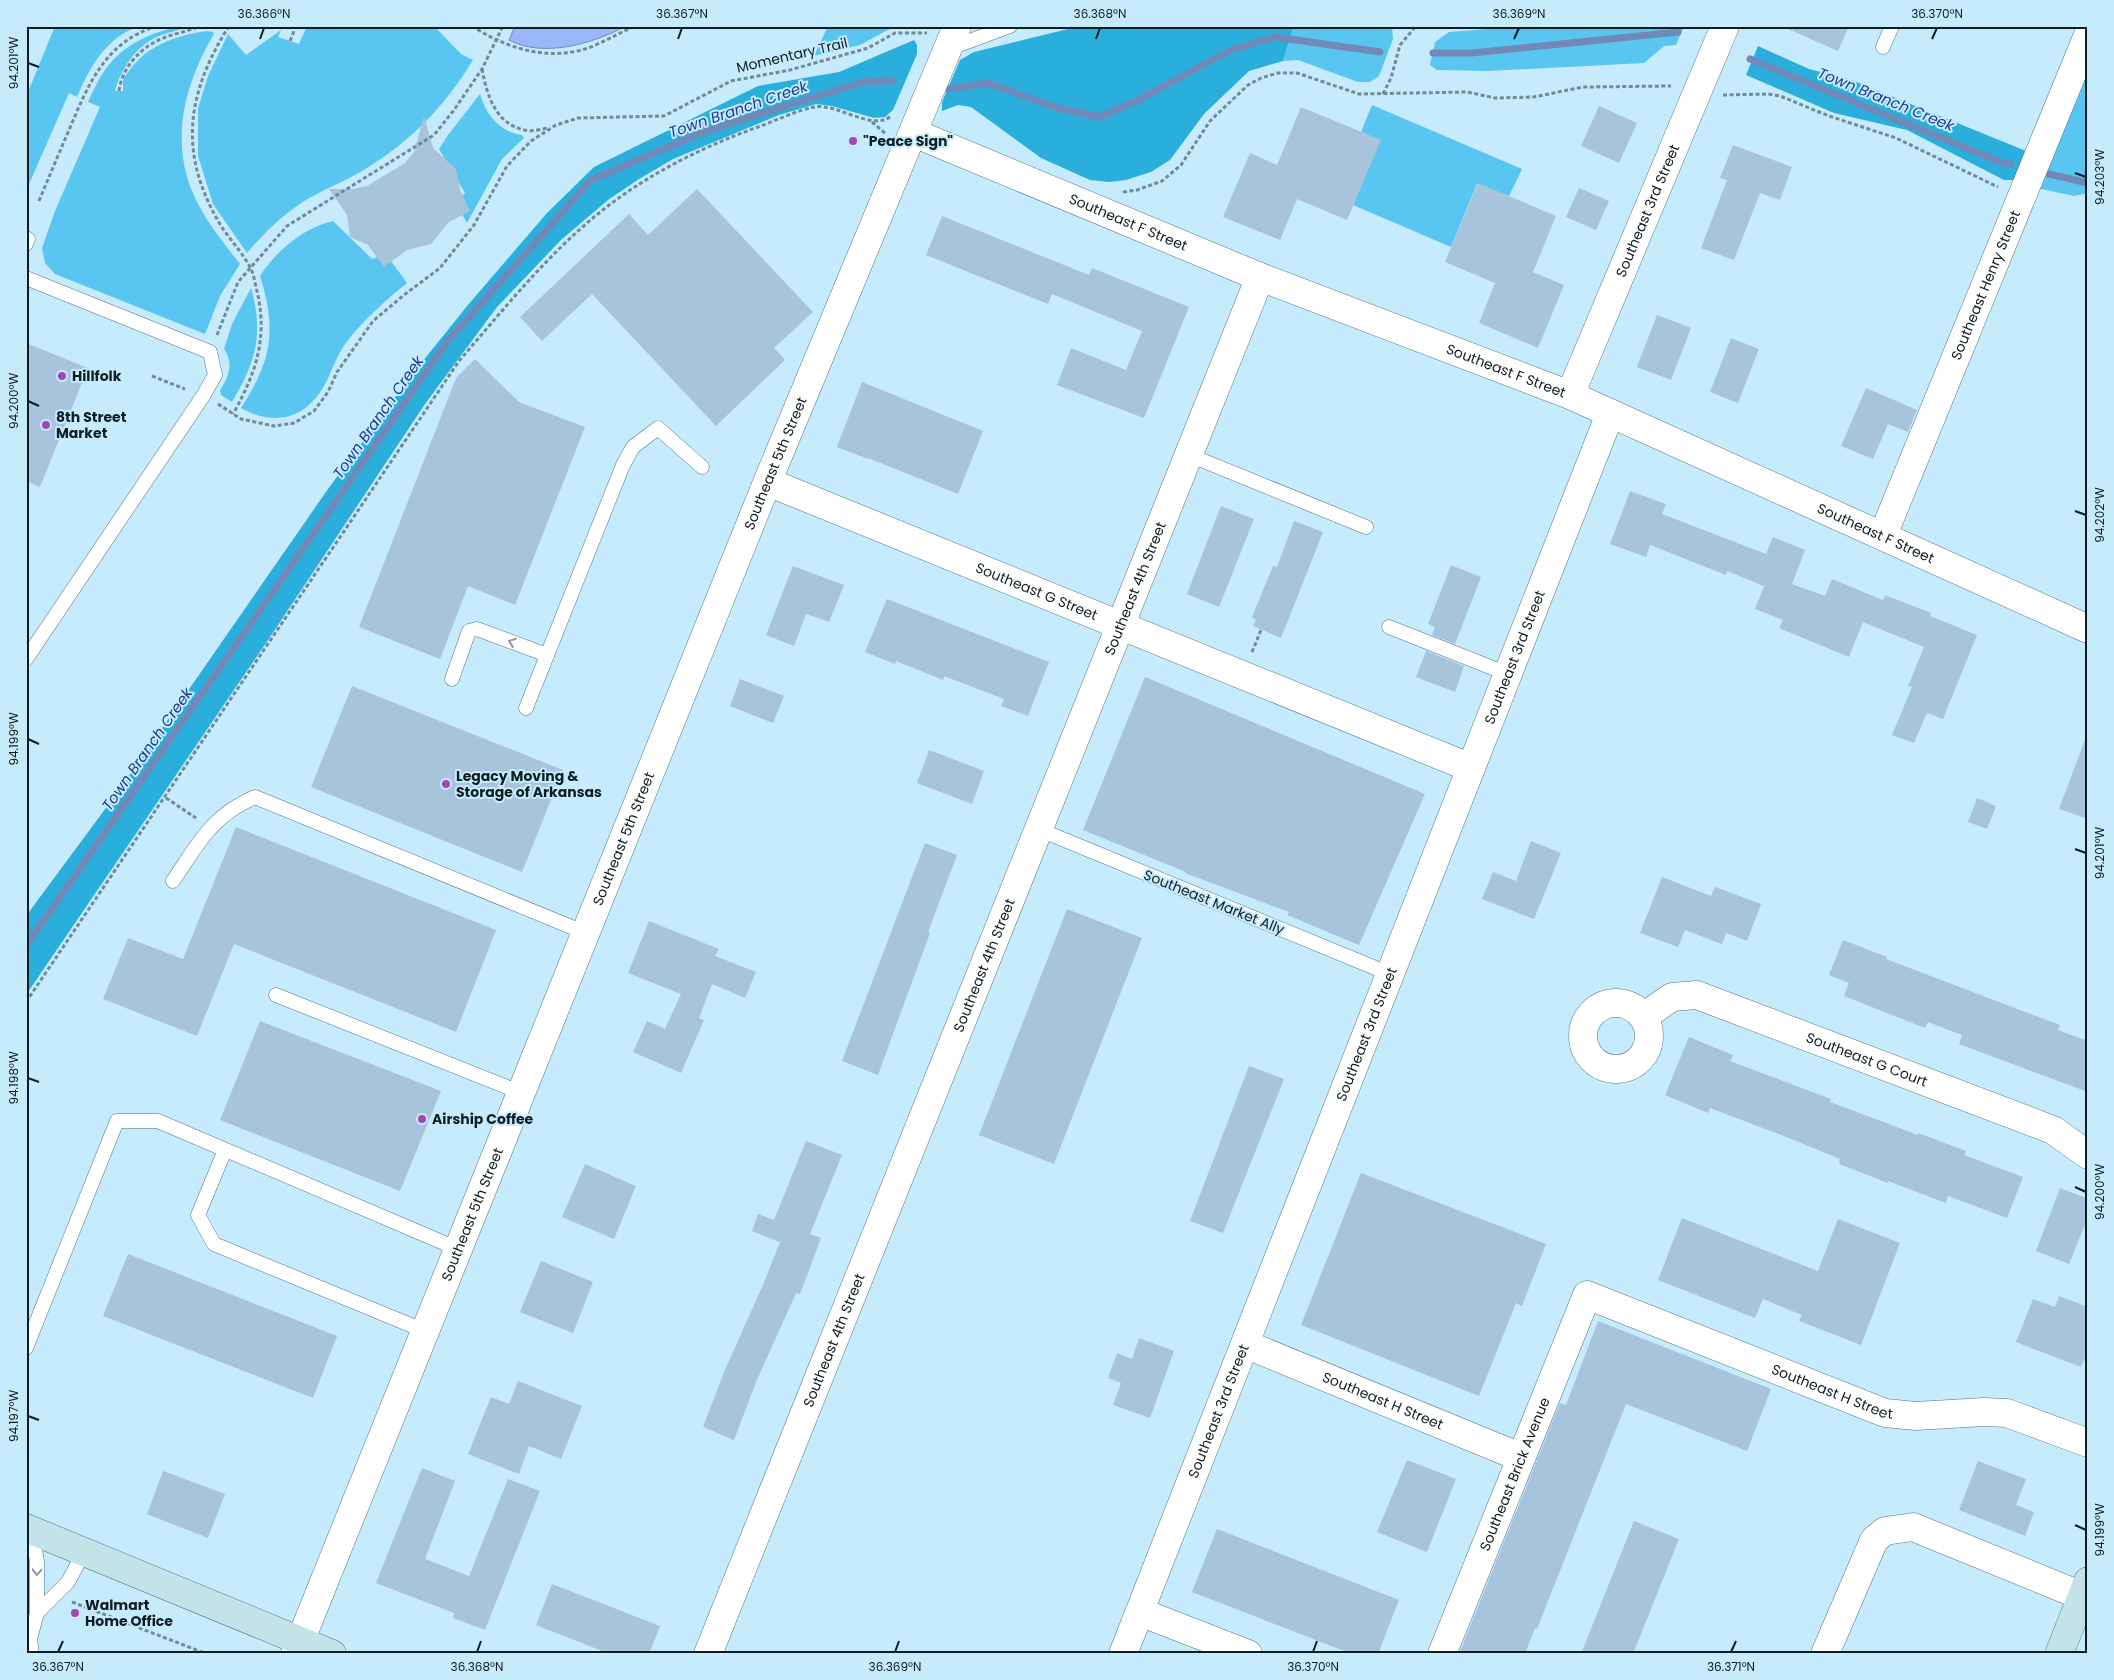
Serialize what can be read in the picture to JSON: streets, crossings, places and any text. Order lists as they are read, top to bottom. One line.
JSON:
{"streets":{"street":["Southeast 3rd Street","Southeast F Street","Southeast Henry Street","Southeast 5th Street","Southeast 4th Street","Southeast G Street","Southeast G Court","Southeast H Street","Southeast Brick Avenue"],"lane":["Southeast Market Ally"],"path":["Momentary Trail"]},"crossings":[["Momentary Trail","Southeast 5th Street"],["Southeast 3rd Street","Southeast F Street"],["Southeast 3rd Street","Southeast G Street"],["Southeast 3rd Street","Southeast Market Ally"],["Southeast 3rd Street","Southeast H Street"],["Southeast F Street","Southeast Henry Street"],["Southeast F Street","Southeast 5th Street"],["Southeast F Street","Southeast 4th Street"],["Southeast 5th Street","Southeast G Street"],["Southeast 4th Street","Southeast G Street"],["Southeast 4th Street","Southeast Market Ally"],["Southeast H Street","Southeast Brick Avenue"]],"water":["Town Branch Creek"],"places":["\"Peace Sign\"","Hillfolk","8th Street Market","Legacy Moving & Storage of Arkansas","Airship Coffee","Walmart Home Office"],"coordinates":["36.366°N","36.367°N","36.368°N","36.369°N","36.370°N","94.201°W","94.203°W","94.200°W","94.202°W","94.199°W","94.198°W","94.197°W","36.371°N"]}
